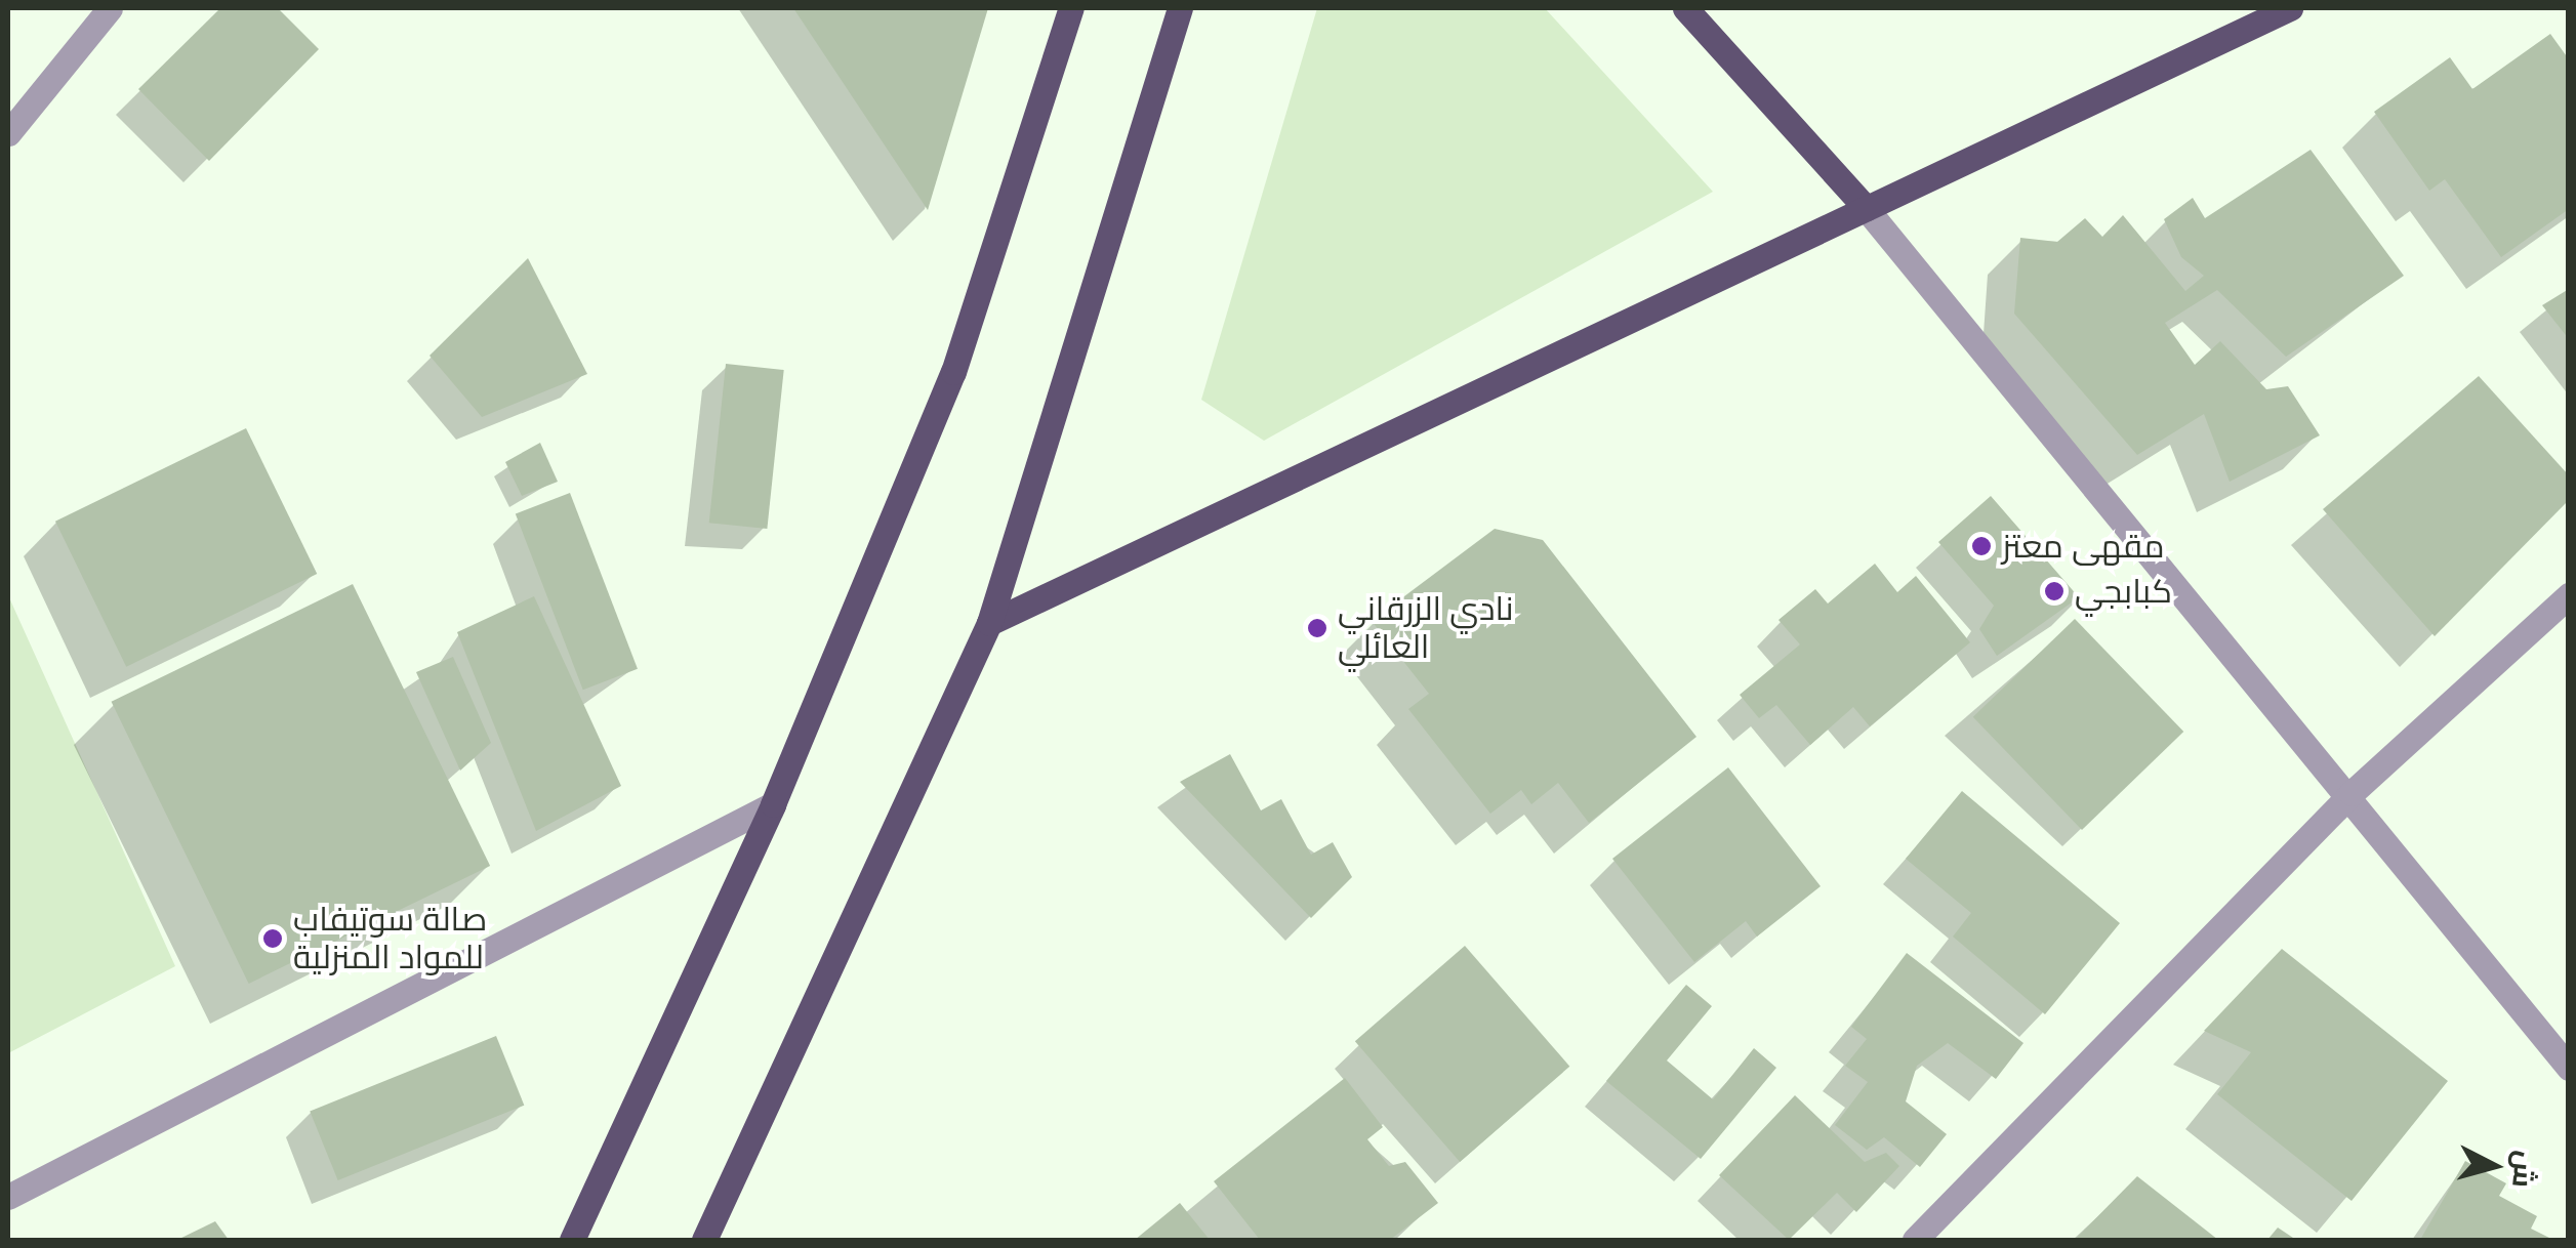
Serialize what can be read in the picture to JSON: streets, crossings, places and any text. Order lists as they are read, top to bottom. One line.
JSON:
{"places":["مقهى معتز","كبابجي","نادي الزرقاني العائلي","صالة سوتيفاب للمواد المنزلية"],"north":"right"}
